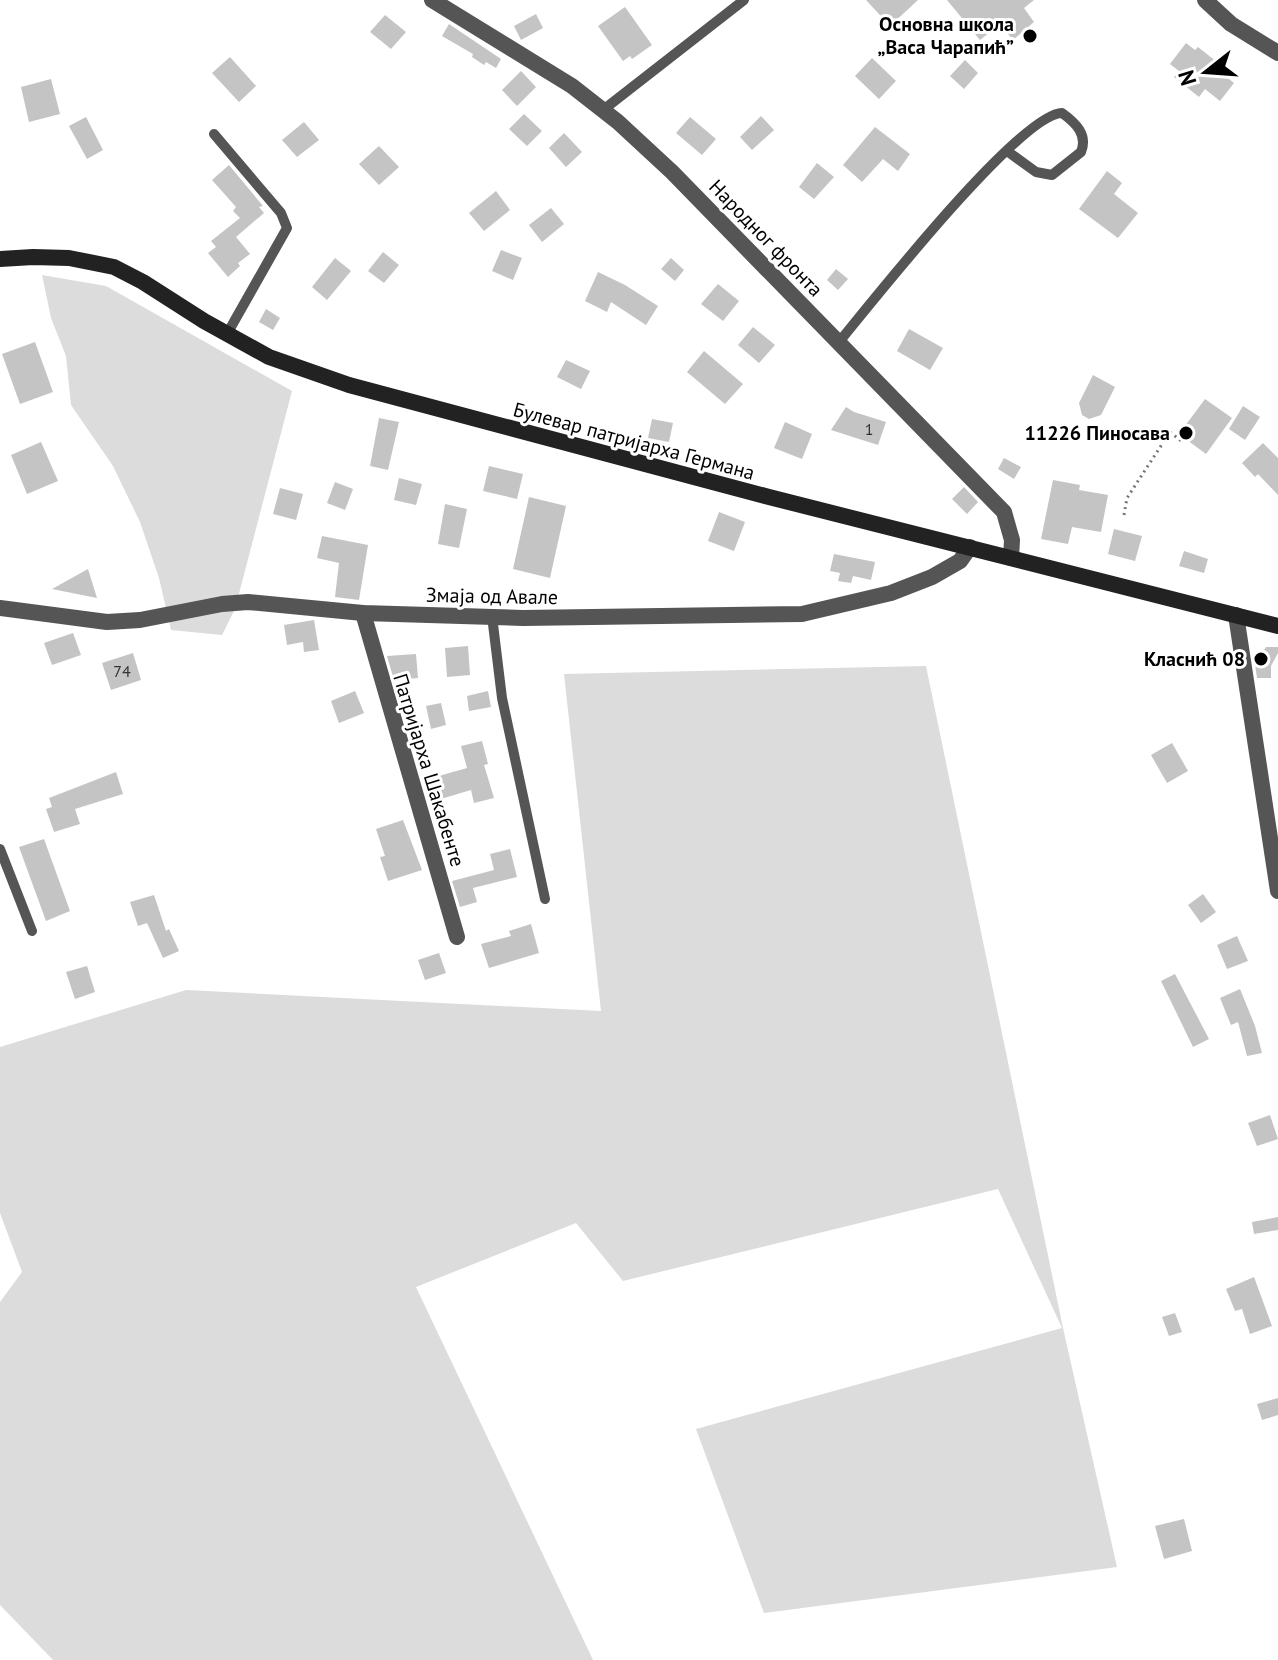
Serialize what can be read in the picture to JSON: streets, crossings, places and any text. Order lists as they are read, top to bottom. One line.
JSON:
{"streets":{"main road":["Булевар патријарха Германа"],"street":["Народног фронта","Змаја од Авале","Патријарха Шакабенте"]},"crossings":[["Народног фронта","Булевар патријарха Германа"],["Булевар патријарха Германа","Змаја од Авале"],["Змаја од Авале","Патријарха Шакабенте"]],"places":["Основна школа „Васа Чарапић”","11226 Пиносава","Класнић 08"],"house_numbers":["1","74"],"north":"left"}
